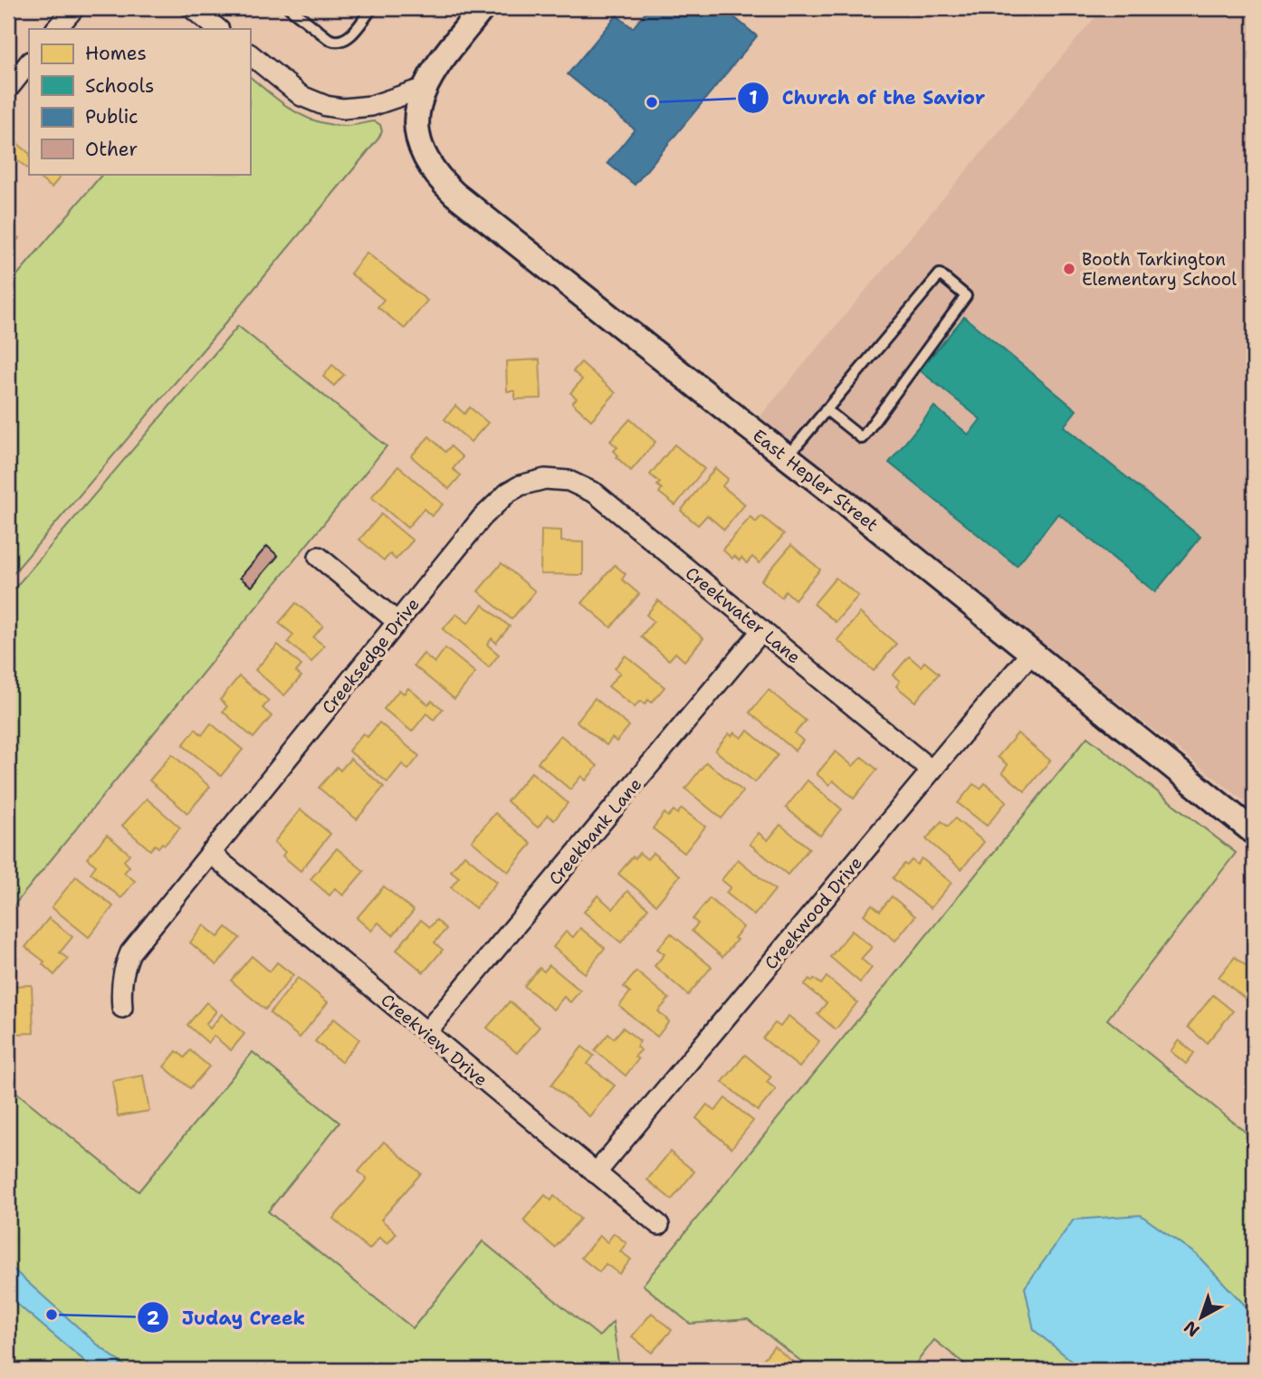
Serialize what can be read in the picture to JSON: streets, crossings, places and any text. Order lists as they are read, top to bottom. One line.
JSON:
{"streets":{"street":["East Hepler Street","Creekwater Lane","Creeksedge Drive","Creekbank Lane","Creekwood Drive","Creekview Drive"]},"crossings":[["East Hepler Street","Creekwood Drive"],["Creekwater Lane","Creeksedge Drive"],["Creekwater Lane","Creekbank Lane"],["Creekwater Lane","Creekwood Drive"],["Creeksedge Drive","Creekview Drive"],["Creekbank Lane","Creekview Drive"],["Creekwood Drive","Creekview Drive"]],"places":["Church of the Savior","Booth Tarkington Elementary School","Juday Creek"],"legend":["Homes","Schools","Public","Other"],"north":"bottom left"}
